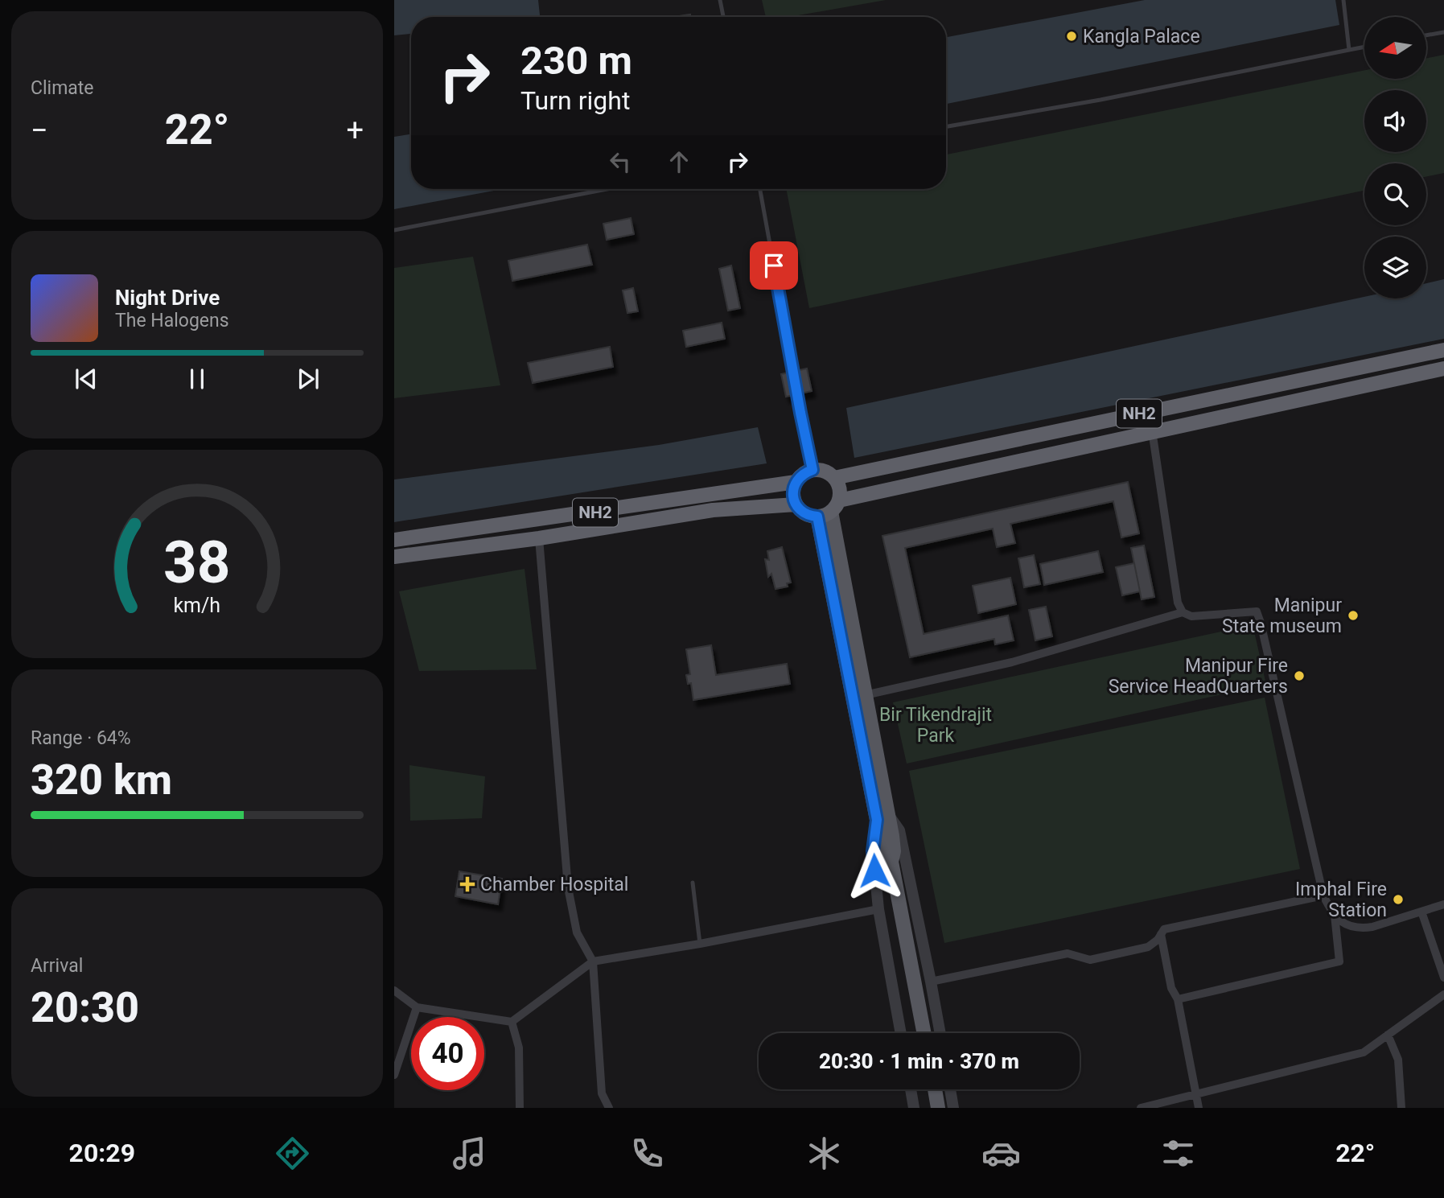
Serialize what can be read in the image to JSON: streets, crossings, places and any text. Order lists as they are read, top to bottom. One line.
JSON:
{"streets":{"highway":["NH2"]},"parks":["Bir Tikendrajit Park"],"places":{"other":["Kangla Palace","Manipur State museum","Manipur Fire Service HeadQuarters","Imphal Fire Station"],"health":["Chamber Hospital"]},"north":"left","page":{"tile":["Climate",["Range · 64%","320 km"],["Arrival","20:30"]],"turn":["230 m","Turn right"],"heat":["−","22°","+"],"song":["Night Drive","The Halogens"],"limit":"40","trip":"20:30 · 1 min · 370 m","tabs":["20:29","22°"],"gauge":["38","km/h"]}}
